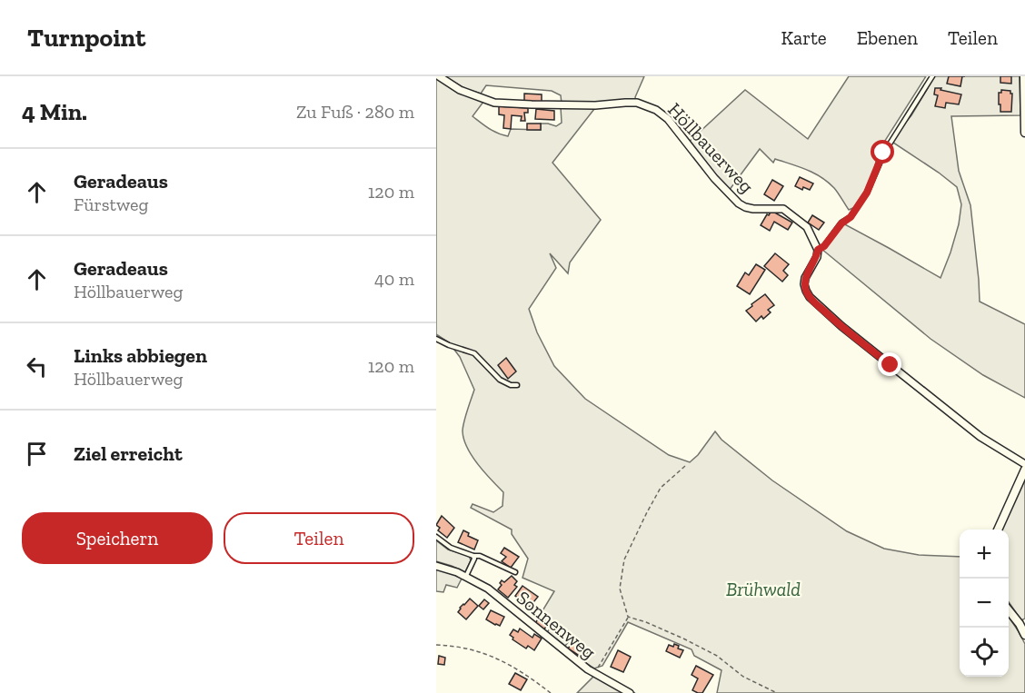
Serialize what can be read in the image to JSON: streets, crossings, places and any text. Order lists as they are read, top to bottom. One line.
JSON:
{"streets":{"street":["Höllbauerweg","Sonnenweg"]},"parks":["Brühwald"],"page":{"header":"Turnpoint","nav":["Karte","Ebenen","Teilen"],"heading":["4 Min.","Zu Fuß · 280 m"],"list":[["Geradeaus","Fürstweg","120 m"],["Geradeaus","Höllbauerweg","40 m"],["Links abbiegen","Höllbauerweg","120 m"],"Ziel erreicht"],"buttons":["Speichern","Teilen"],"map_buttons":["+","−"]}}
